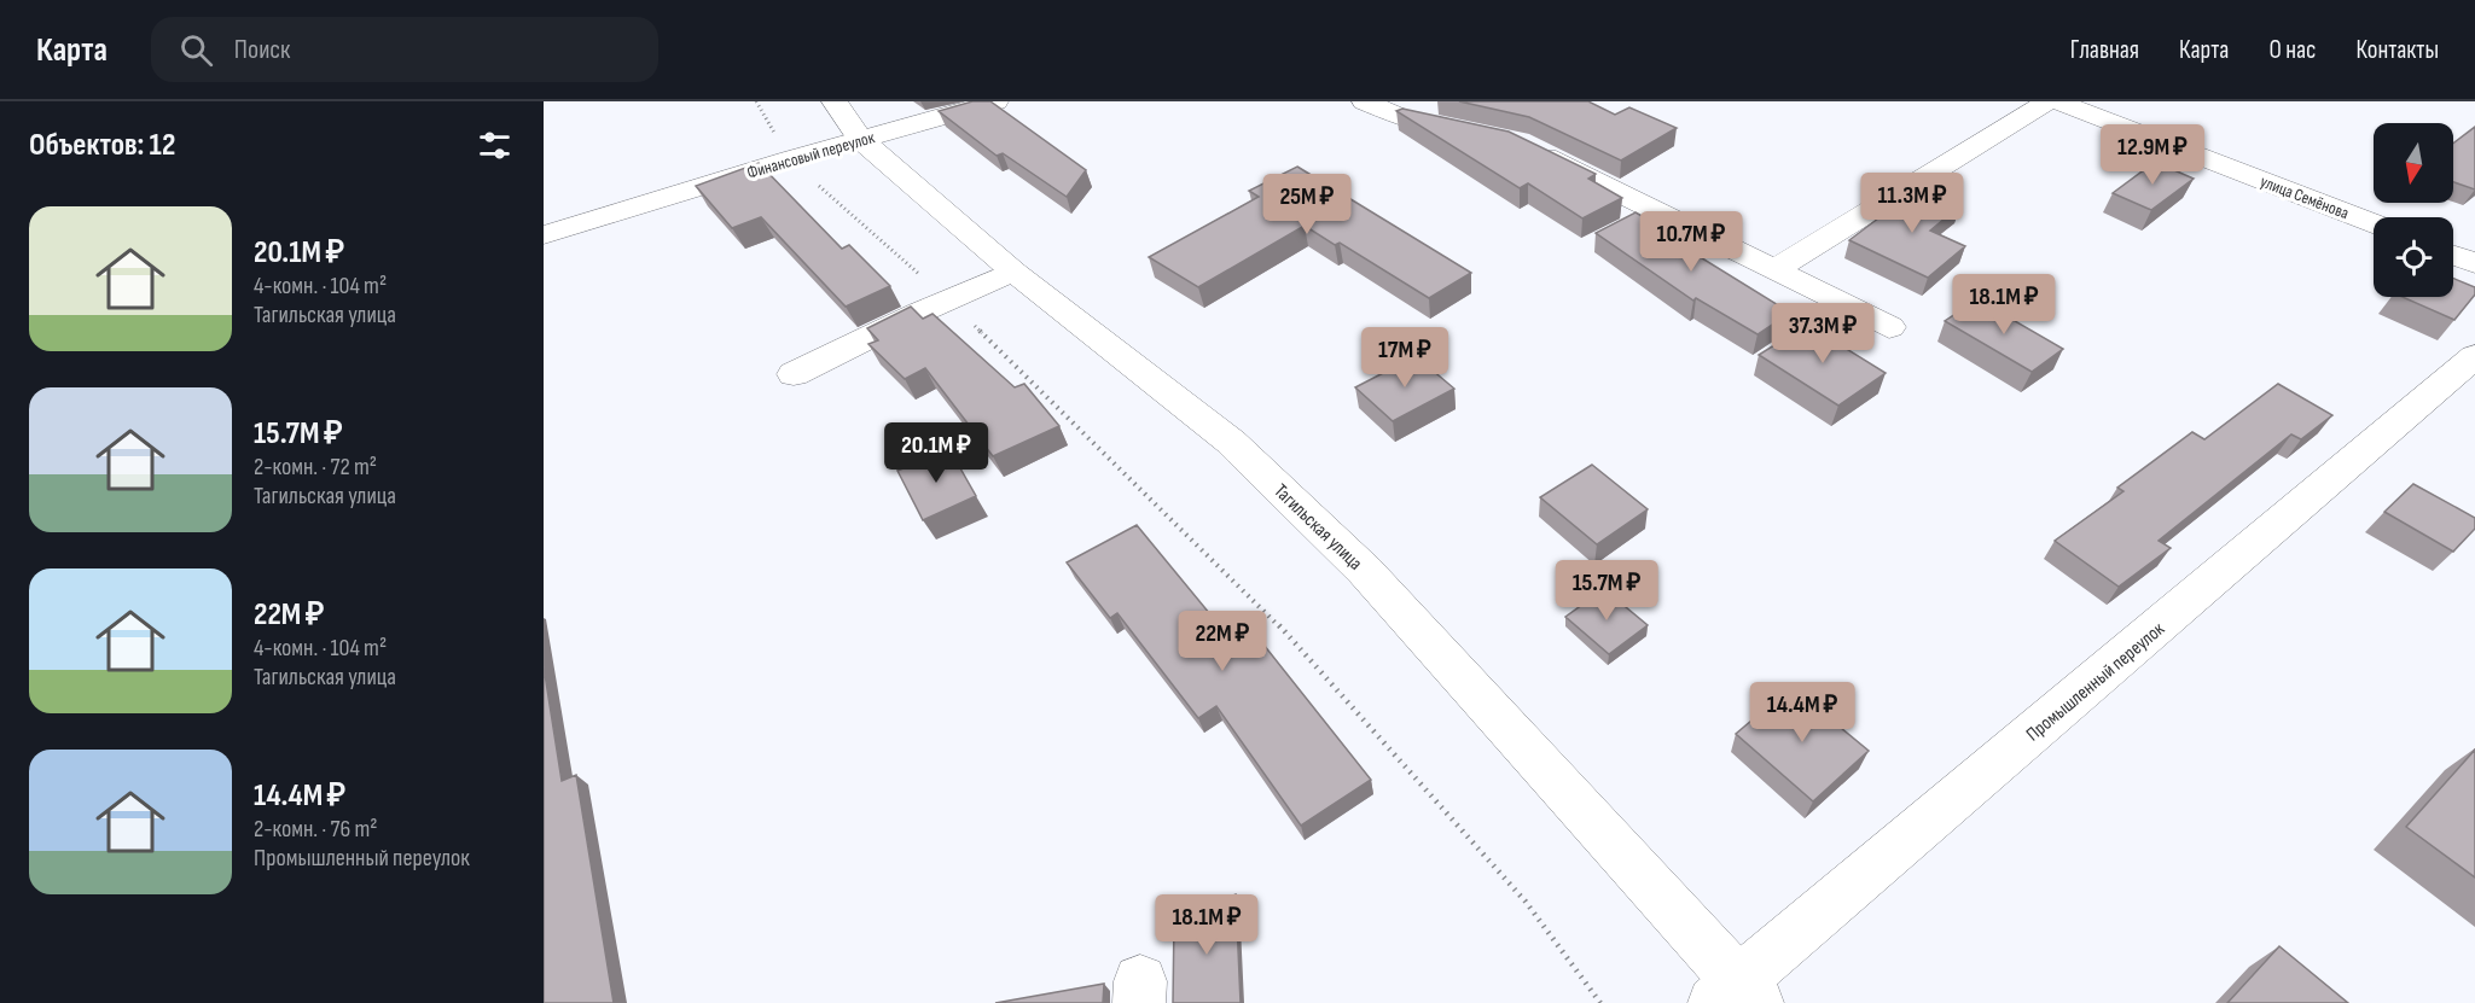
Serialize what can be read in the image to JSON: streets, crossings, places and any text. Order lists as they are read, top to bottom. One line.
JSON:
{"streets":{"street":["Финансовый переулок","улица Семёнова","Тагильская улица","Промышленный переулок"]},"crossings":[["Финансовый переулок","Тагильская улица"],["Тагильская улица","Промышленный переулок"]],"north":"bottom","page":{"header":"Карта","search":"Поиск","nav":["Главная","Карта","О нас","Контакты"],"heading":"Объектов: 12","price":["12.9M ₽","11.3M ₽","25M ₽","10.7M ₽","18.1M ₽","37.3M ₽","17M ₽","20.1M ₽","15.7M ₽","22M ₽","14.4M ₽","18.1M ₽"],"list":[{"name":"20.1M ₽","note":"4-комн. · 104 m² · Тагильская улица"},{"name":"15.7M ₽","note":"2-комн. · 72 m² · Тагильская улица"},{"name":"22M ₽","note":"4-комн. · 104 m² · Тагильская улица"},{"name":"14.4M ₽","note":"2-комн. · 76 m² · Промышленный переулок"}]}}
